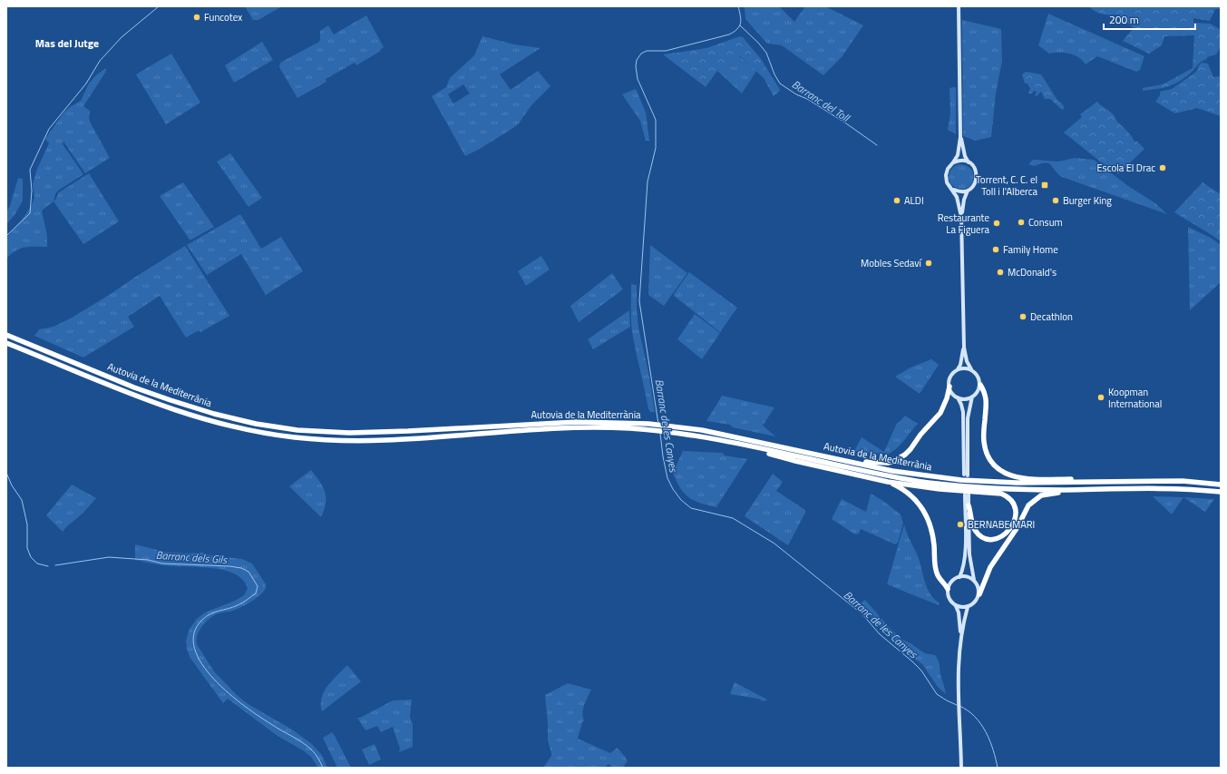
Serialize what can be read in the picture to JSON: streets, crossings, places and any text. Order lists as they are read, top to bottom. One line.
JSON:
{"streets":{"highway":["Autovia de la Mediterrània"]},"districts":["Mas del Jutge"],"water":["Barranc del Toll","Barranc de les Canyes","Barranc dels Gils"],"places":{"other":["Funcotex","Escola El Drac","ALDI","Burger King","Consum","Restaurante La Figuera","Family Home","Mobles Sedaví","McDonald's","Decathlon","Koopman International","BERNABE MARI"],"transit":["Torrent, C. C. el Toll i l'Alberca"]},"scale_bar":"200 m"}
